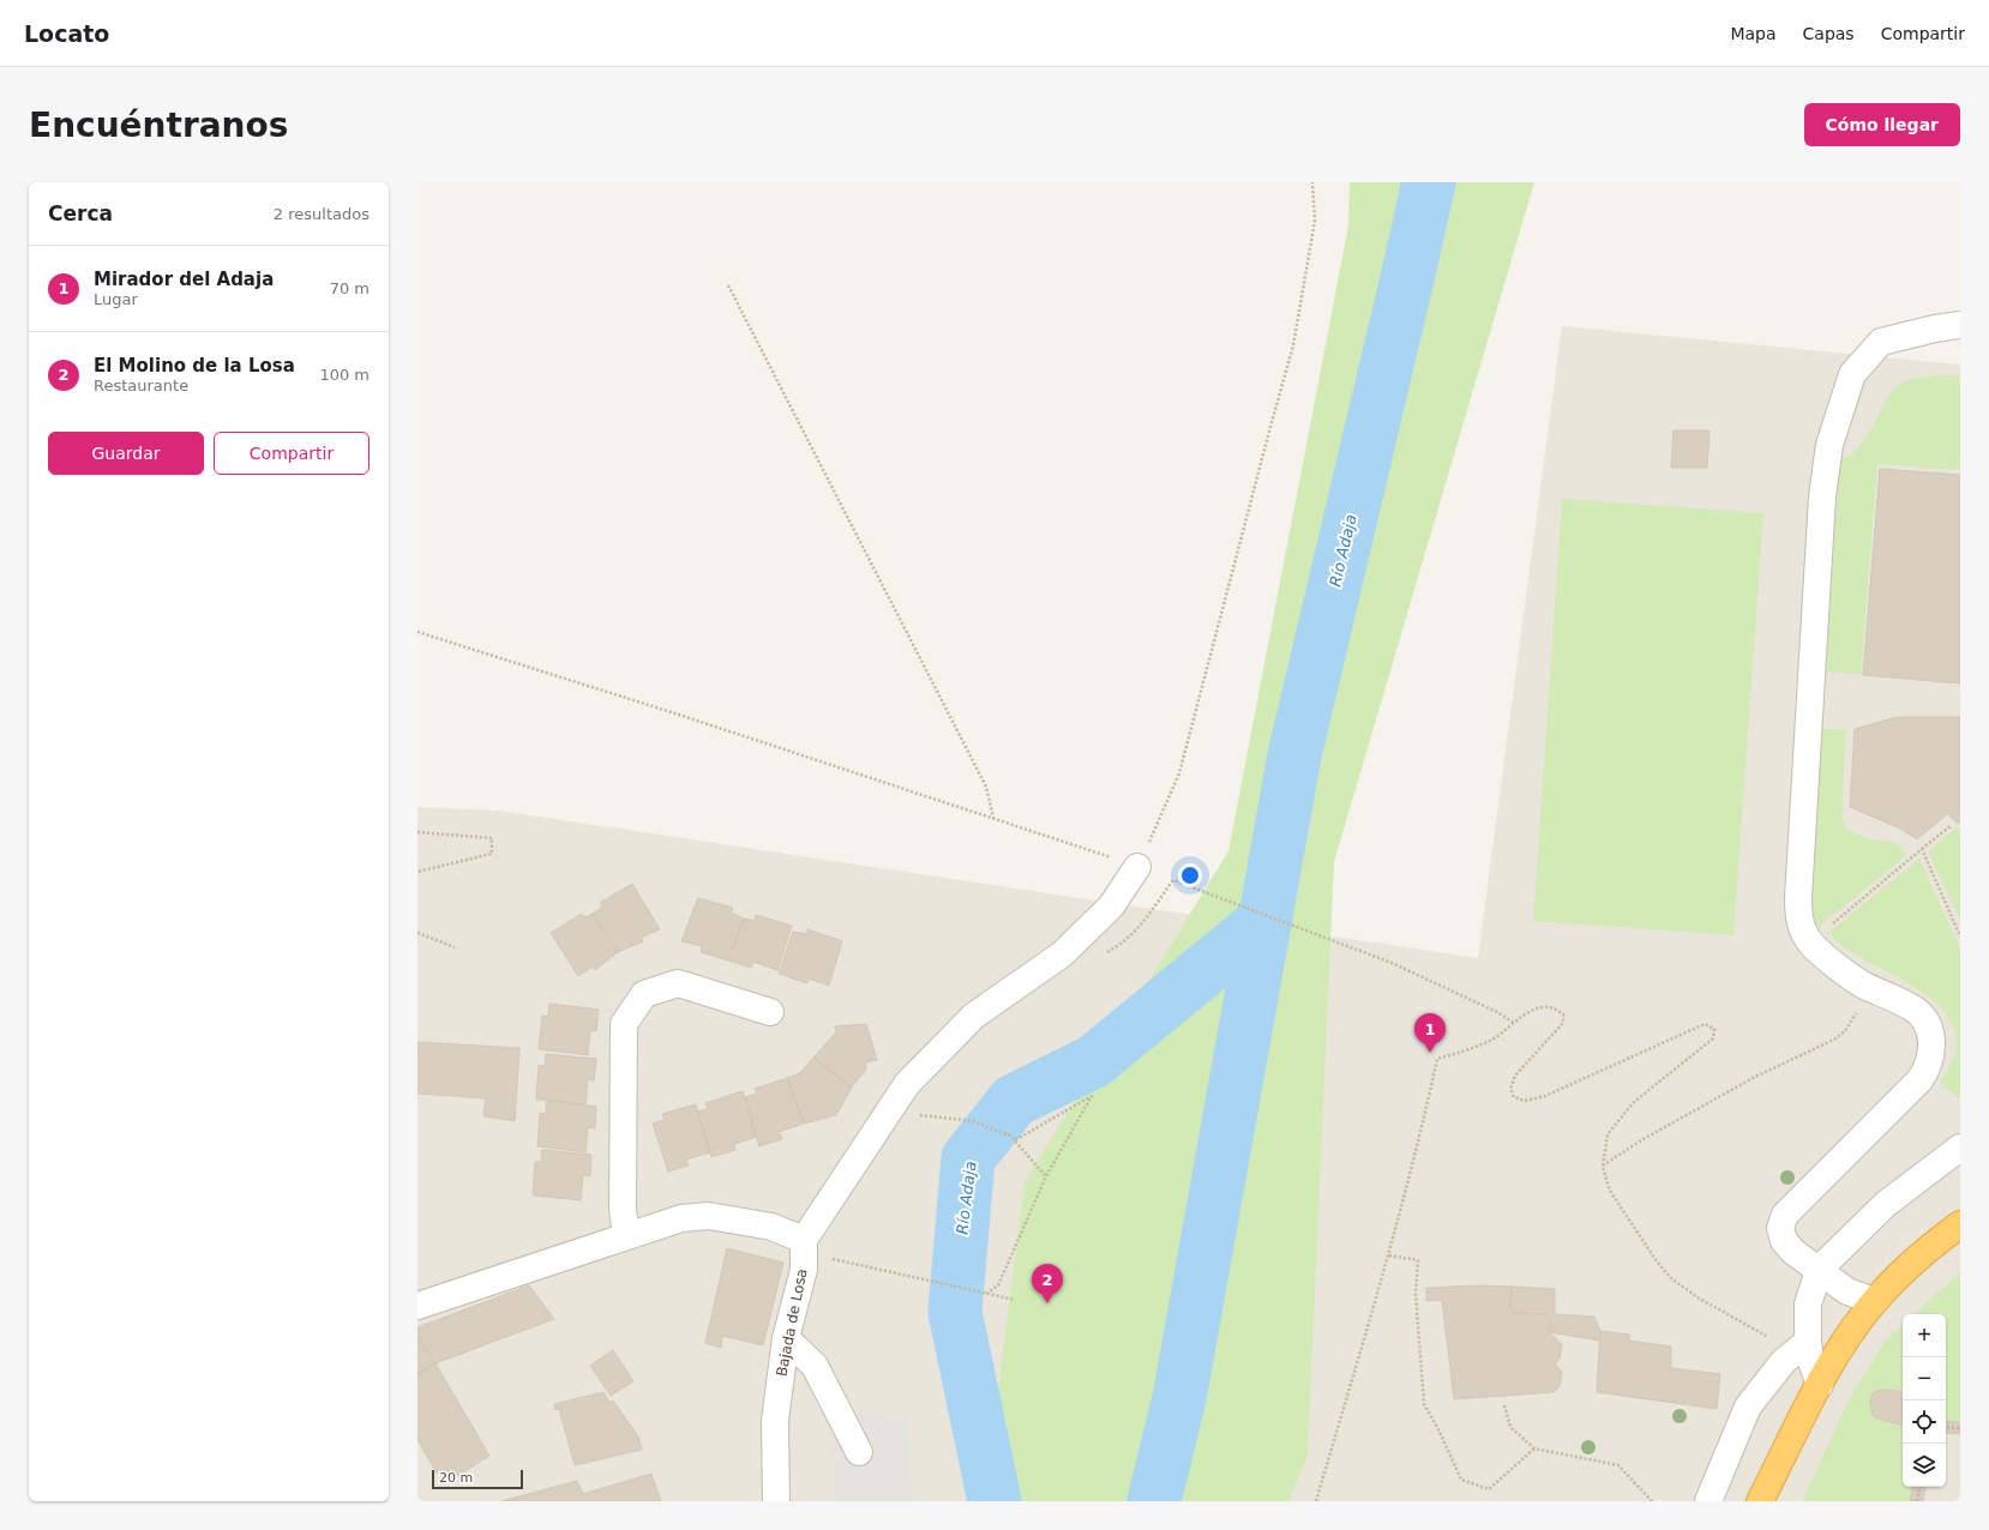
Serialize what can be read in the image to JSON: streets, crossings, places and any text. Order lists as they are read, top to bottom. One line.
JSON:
{"streets":{"street":["Bajada de Losa"]},"water":["Río Adaja"],"scale_bar":"20 m","page":{"header":"Locato","nav":["Mapa","Capas","Compartir"],"buttons":["Cómo llegar",["Guardar","Compartir"]],"title":"Encuéntranos","heading":["Cerca","2 resultados"],"list":[{"mark":"1","name":"Mirador del Adaja","note":"Lugar","value":"70 m"},{"mark":"2","name":"El Molino de la Losa","note":"Restaurante","value":"100 m"}],"pins":["1","2"],"map_buttons":["+","−"],"scale":"20 m"}}
